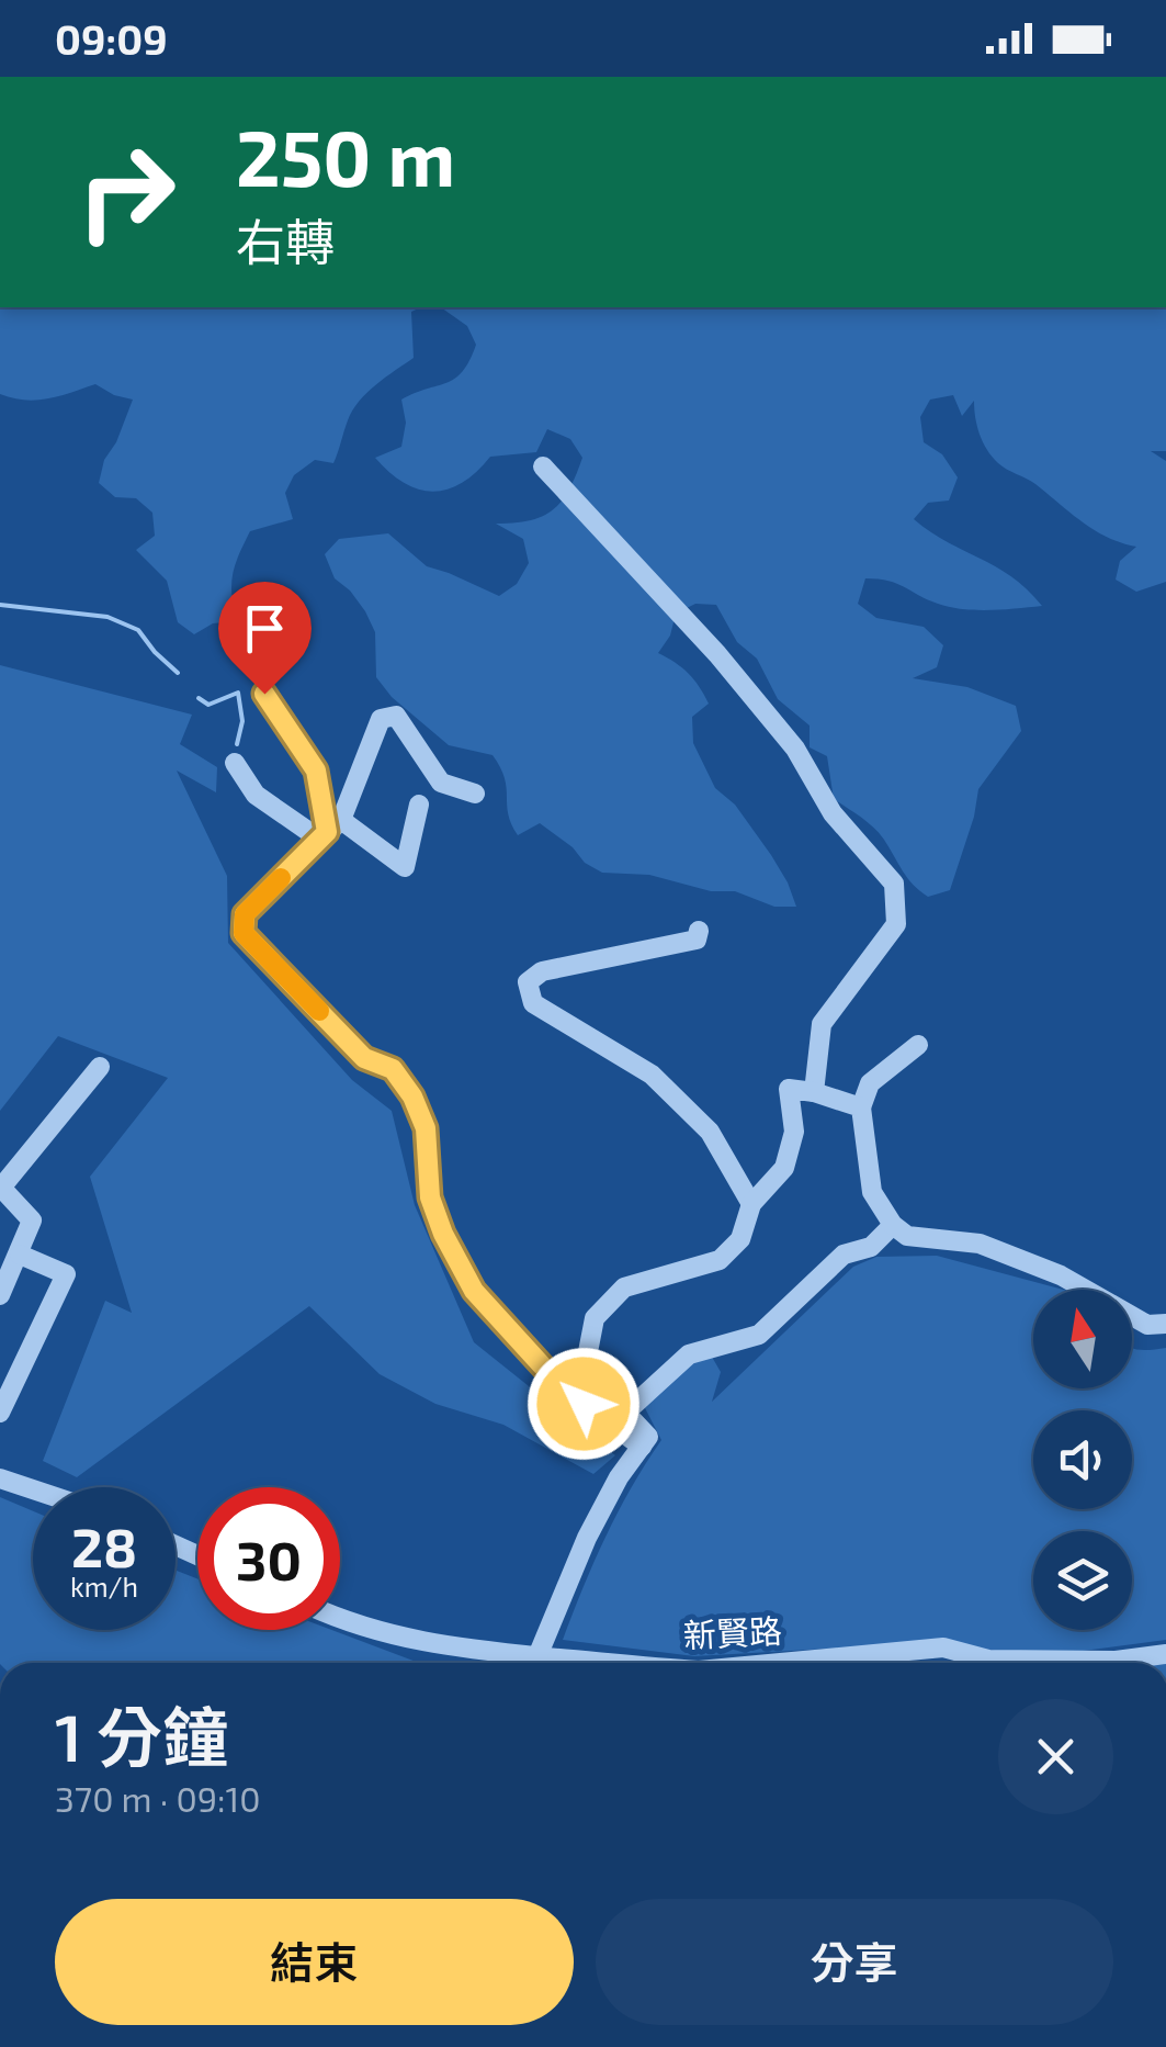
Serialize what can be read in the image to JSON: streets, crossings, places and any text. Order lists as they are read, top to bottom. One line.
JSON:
{"streets":{"street":["新賢路"]},"north":"top","page":{"status":"09:09","turn":["250 m","右轉"],"speed":"28 km/h","limit":"30","heading":["1 分鐘","370 m · 09:10"],"buttons":["結束","分享"]}}
